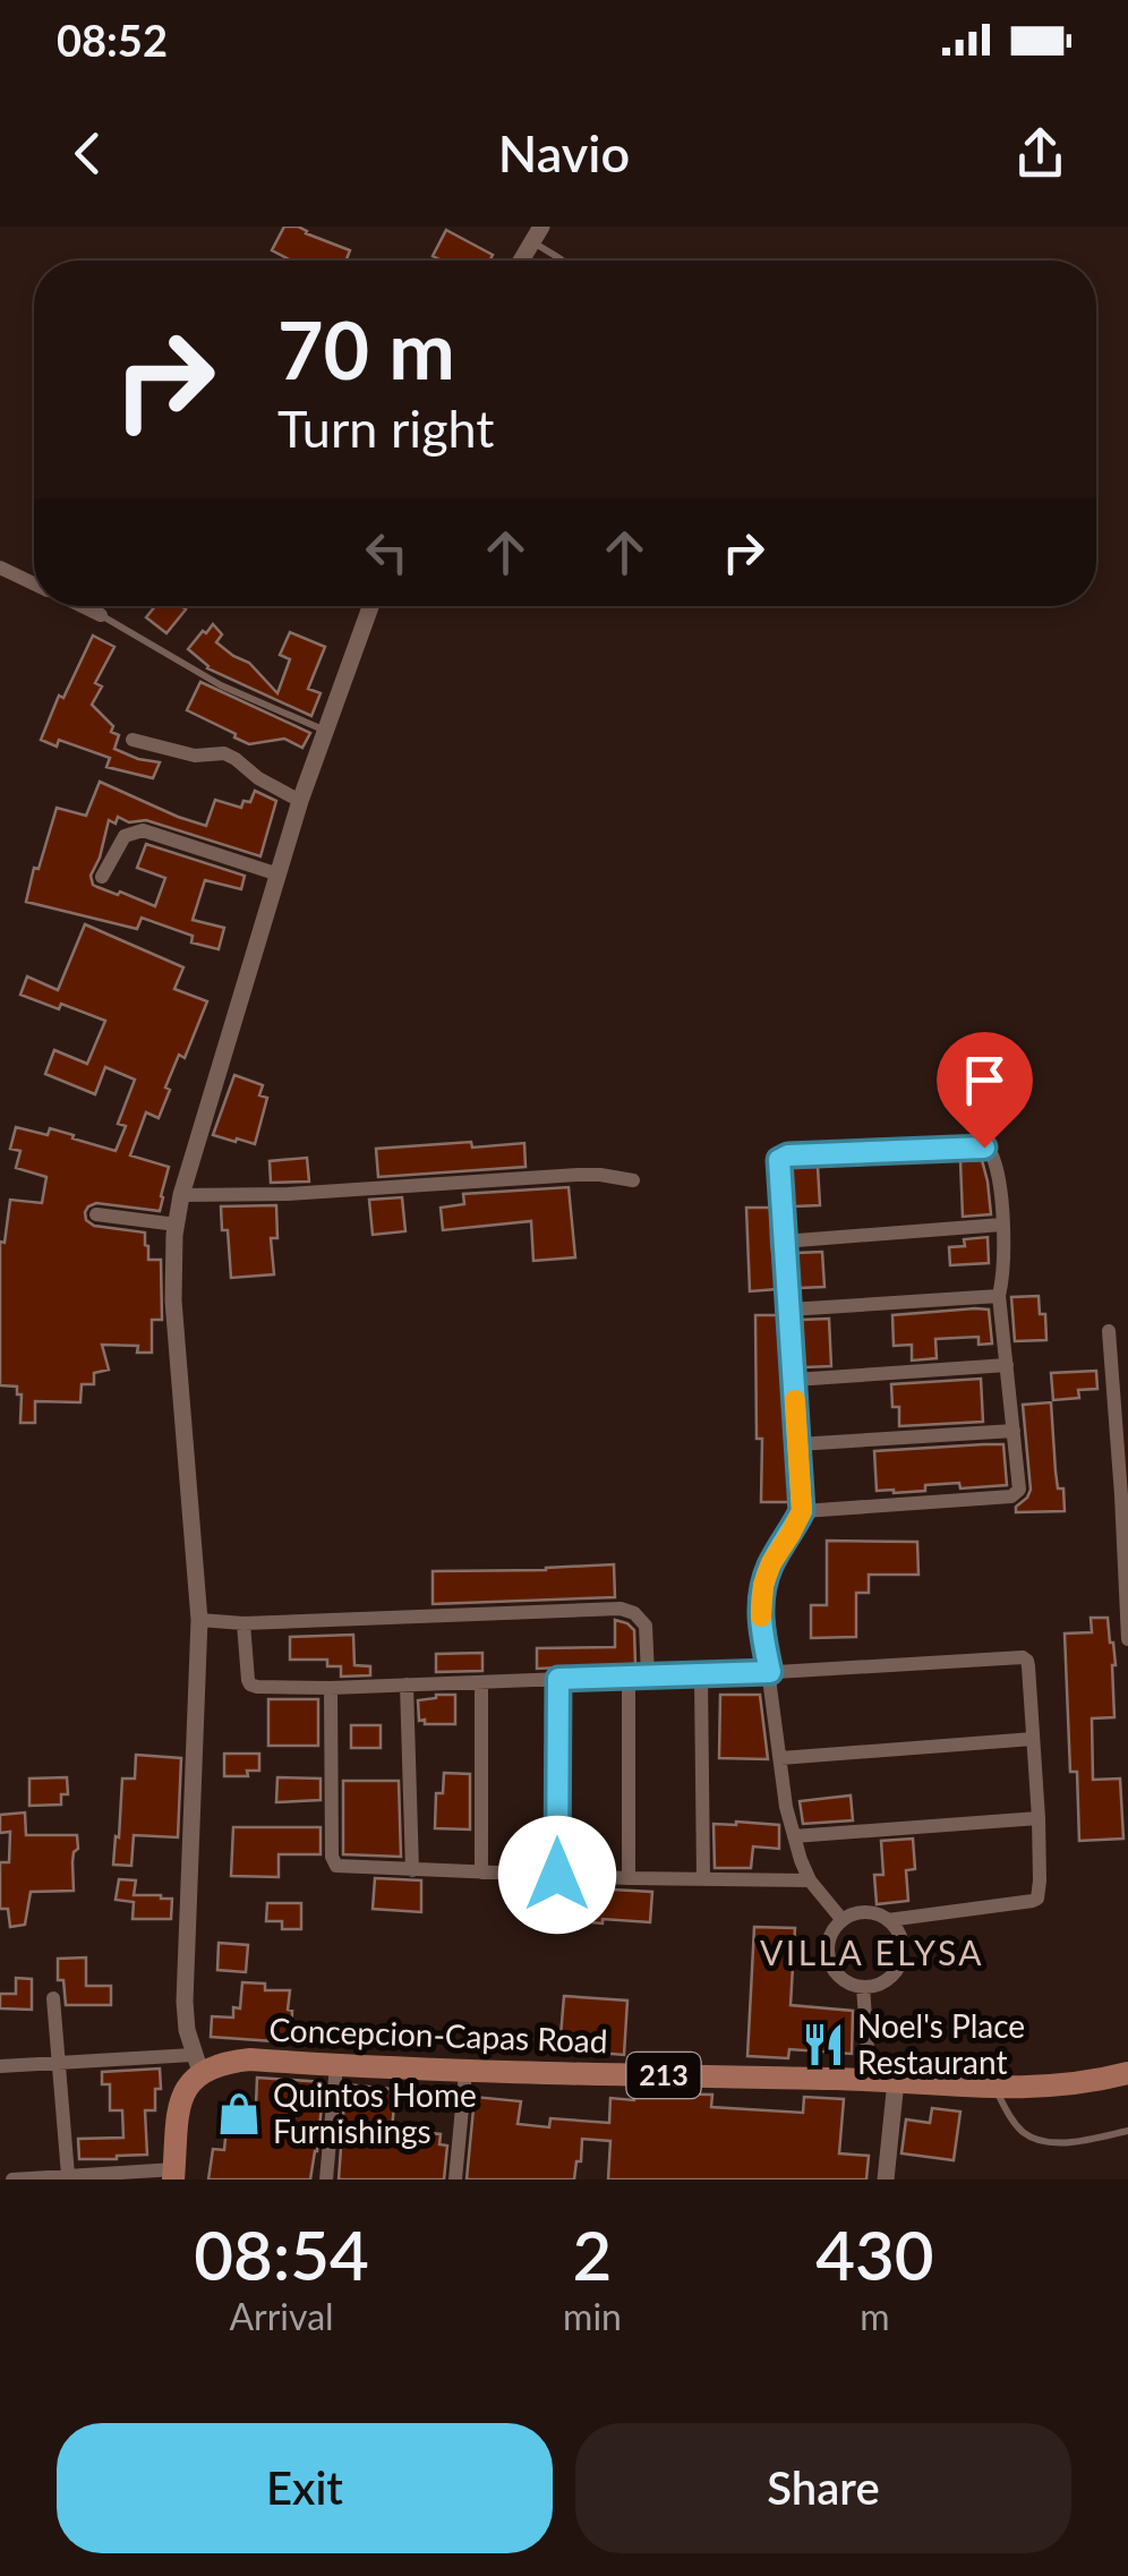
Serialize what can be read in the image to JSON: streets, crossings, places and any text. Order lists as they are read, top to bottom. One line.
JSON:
{"streets":{"main road":["Concepcion-Capas Road","213"]},"districts":["VILLA ELYSA"],"places":{"restaurant":["Noel's Place Restaurant"],"shop":["Quintos Home Furnishings"]},"page":{"status":"08:52","header":"Navio","turn":["70 m","Turn right"],"eta":["08:54","Arrival","2","min","430","m"],"buttons":["Exit","Share"]}}
